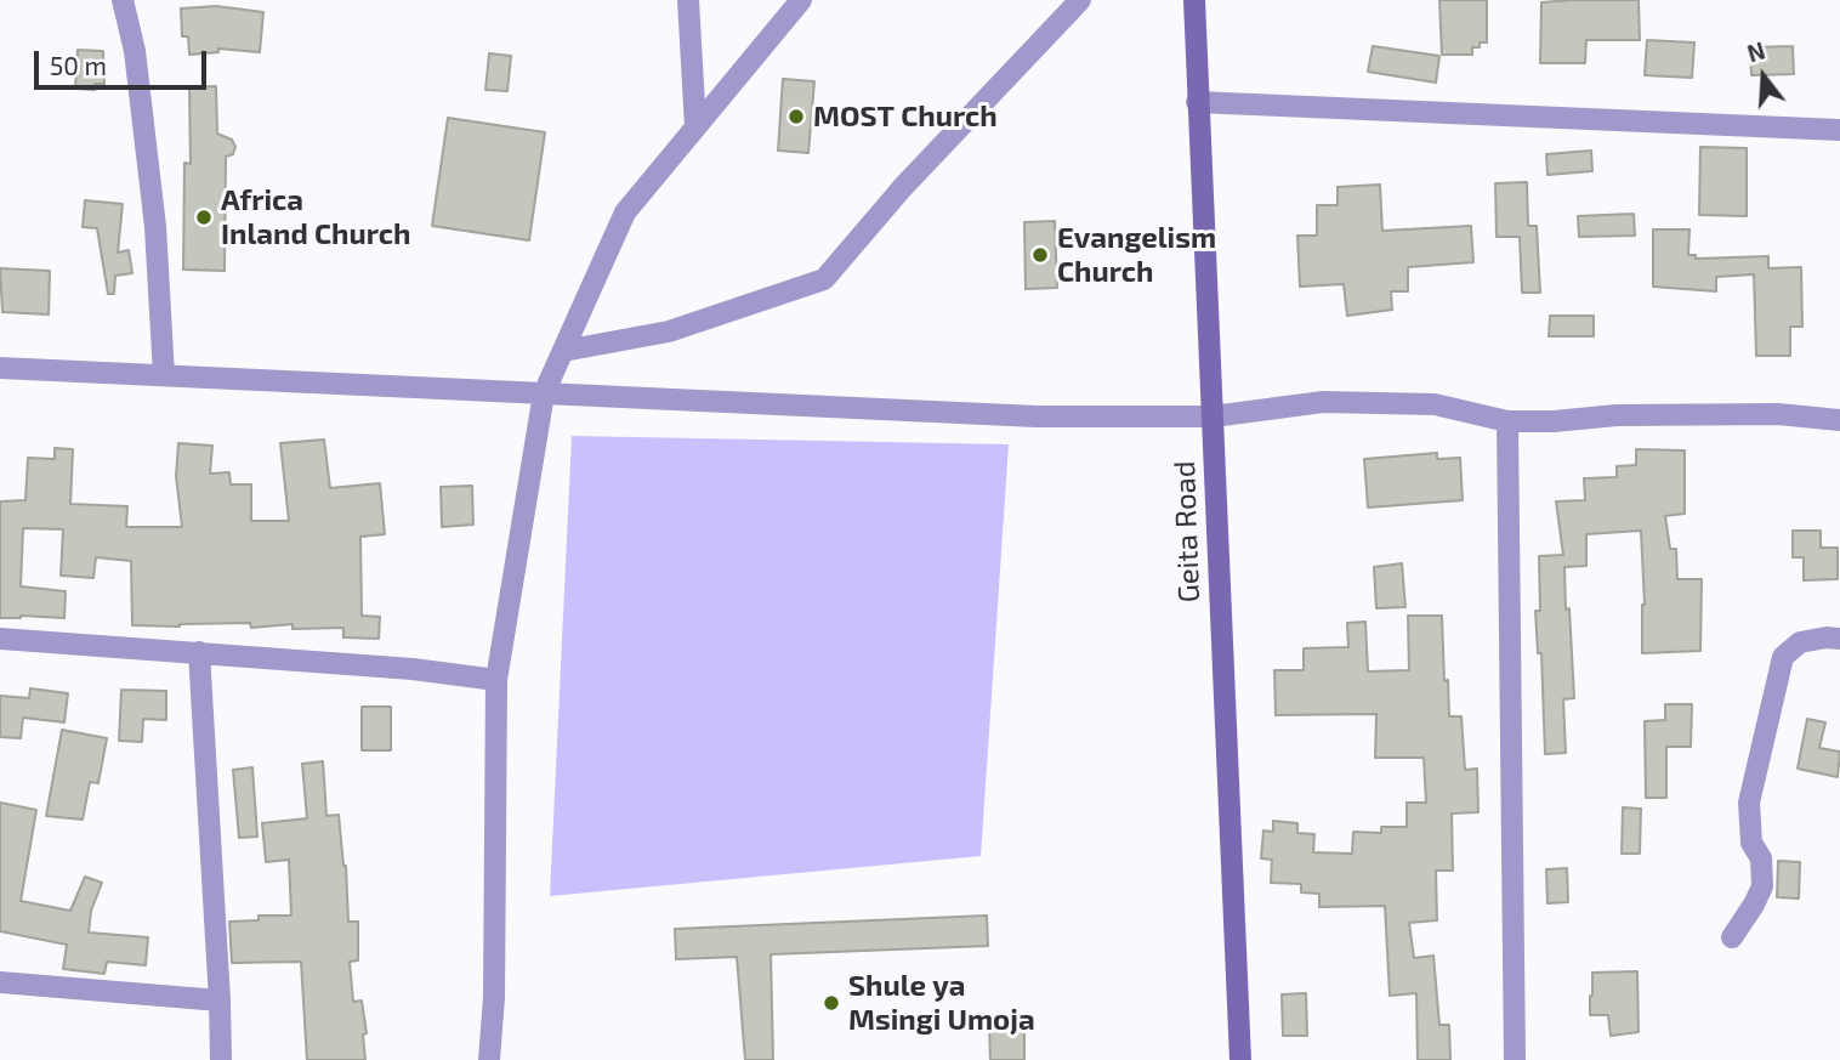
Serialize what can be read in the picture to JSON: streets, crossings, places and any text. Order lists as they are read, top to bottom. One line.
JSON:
{"streets":{"main road":["Geita Road"]},"places":["MOST Church","Africa Inland Church","Evangelism Church","Shule ya Msingi Umoja"],"scale_bar":"50 m","north":"top"}
